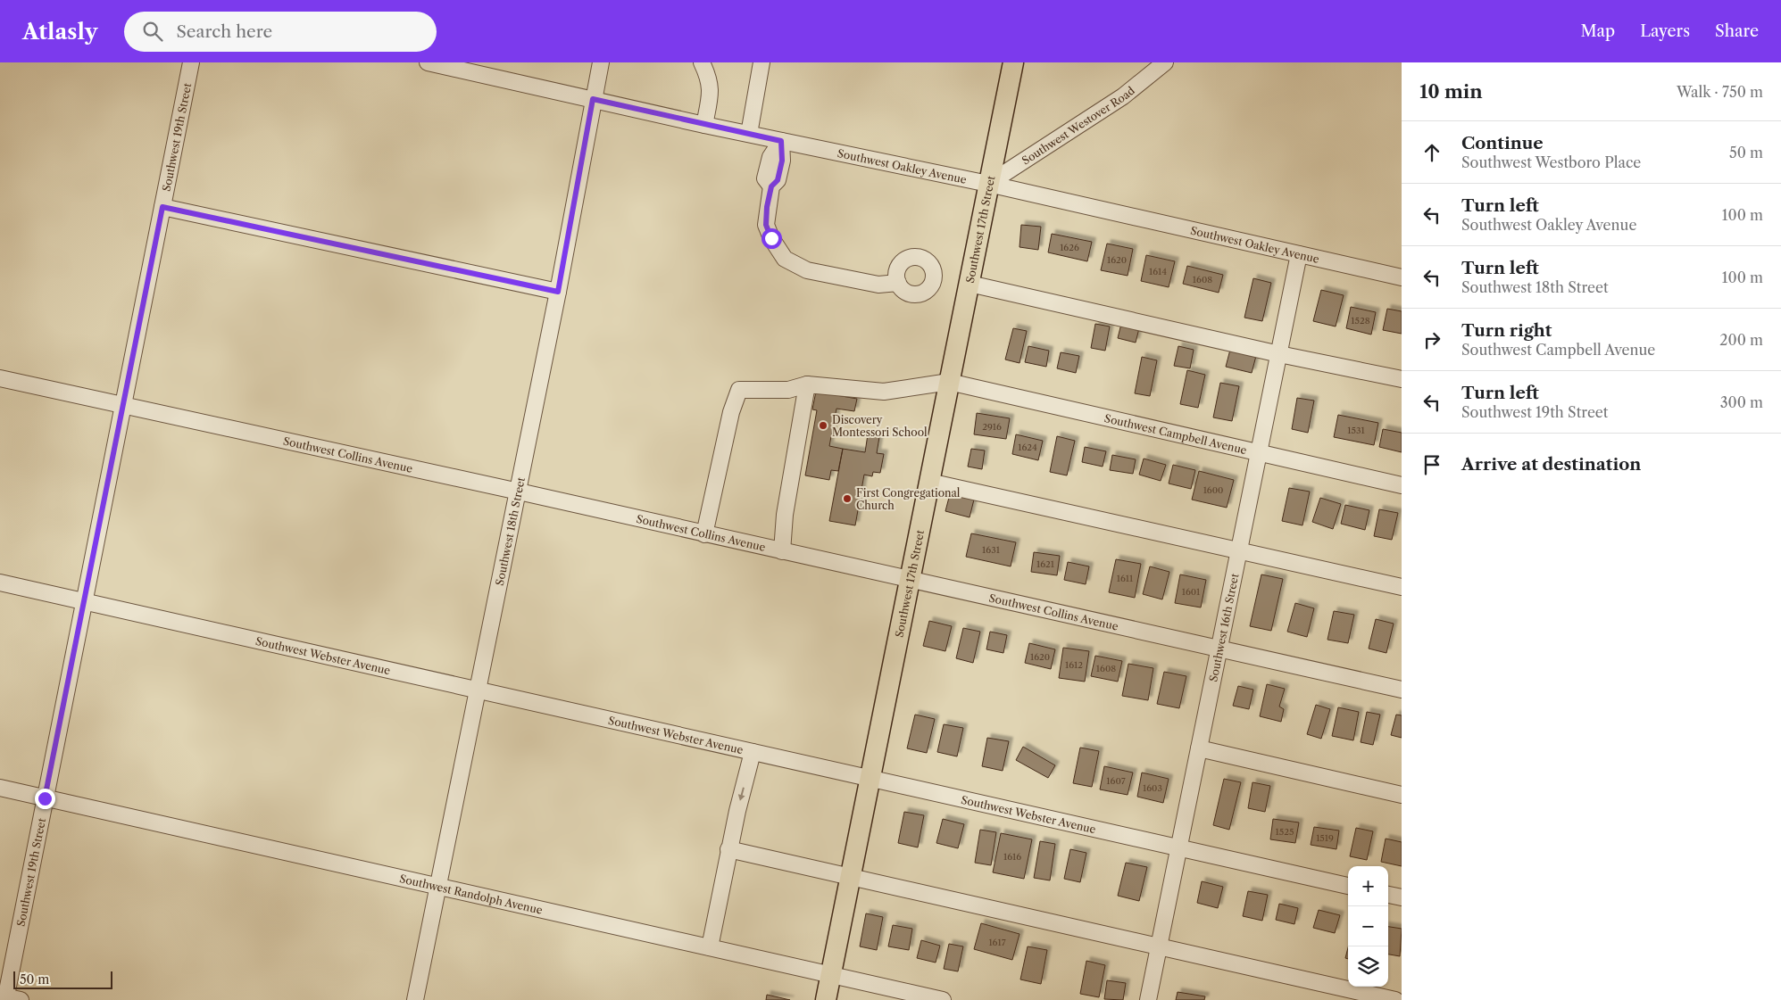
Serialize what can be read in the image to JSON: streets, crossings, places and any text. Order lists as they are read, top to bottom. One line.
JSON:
{"streets":{"main road":["Southwest 17th Street"],"street":["Southwest Westover Road","Southwest 19th Street","Southwest Oakley Avenue","Southwest Campbell Avenue","Southwest Collins Avenue","Southwest 18th Street","Southwest 16th Street","Southwest Webster Avenue","Southwest Randolph Avenue"]},"crossings":[["Southwest Westover Road","Southwest Oakley Avenue"],["Southwest Westover Road","Southwest 17th Street"],["Southwest 19th Street","Southwest Collins Avenue"],["Southwest 19th Street","Southwest Webster Avenue"],["Southwest 19th Street","Southwest Randolph Avenue"],["Southwest Oakley Avenue","Southwest 17th Street"],["Southwest Oakley Avenue","Southwest 18th Street"],["Southwest Oakley Avenue","Southwest 16th Street"],["Southwest 17th Street","Southwest Campbell Avenue"],["Southwest 17th Street","Southwest Collins Avenue"],["Southwest 17th Street","Southwest Webster Avenue"],["Southwest 17th Street","Southwest Randolph Avenue"],["Southwest Campbell Avenue","Southwest 16th Street"],["Southwest Collins Avenue","Southwest 18th Street"],["Southwest Collins Avenue","Southwest 16th Street"],["Southwest 18th Street","Southwest Webster Avenue"],["Southwest 18th Street","Southwest Randolph Avenue"],["Southwest 16th Street","Southwest Webster Avenue"]],"places":["Discovery Montessori School","First Congregational Church"],"house_numbers":["1626","1620","1614","1608","1528","2916","1531","1624","1600","1631","1621","1611","1601","1620","1612","1608","1607","1603","1525","1519","1616","1617"],"scale_bar":"50 m","page":{"header":"Atlasly","search":"Search here","nav":["Map","Layers","Share"],"heading":["10 min","Walk · 750 m"],"list":[["Continue","Southwest Westboro Place","50 m"],["Turn left","Southwest Oakley Avenue","100 m"],["Turn left","Southwest 18th Street","100 m"],["Turn right","Southwest Campbell Avenue","200 m"],["Turn left","Southwest 19th Street","300 m"],"Arrive at destination"],"map_buttons":["+","−"],"scale":"50 m"}}
